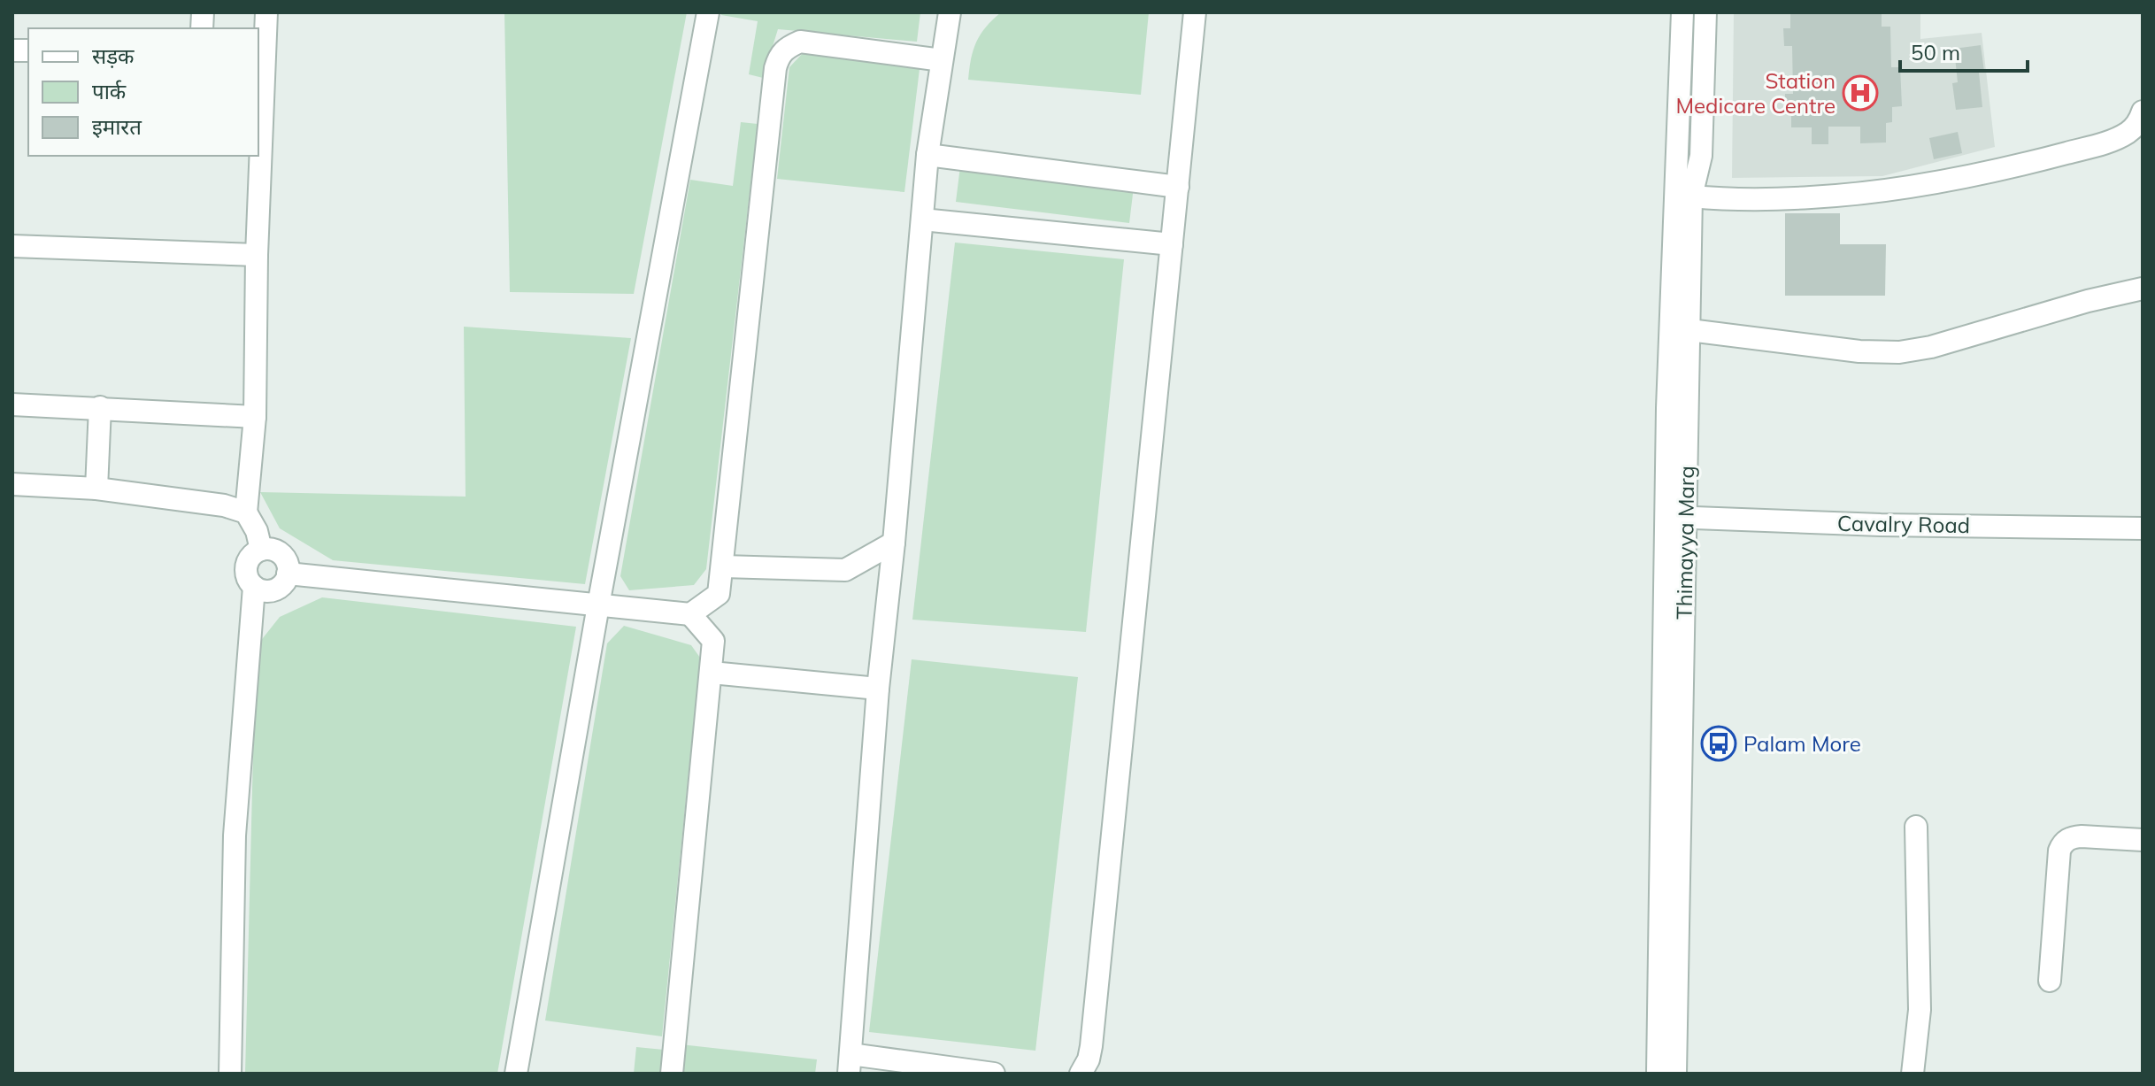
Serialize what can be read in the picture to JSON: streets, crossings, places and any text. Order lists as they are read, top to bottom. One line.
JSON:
{"streets":{"street":["Cavalry Road","Thimayya Marg"]},"crossings":[["Cavalry Road","Thimayya Marg"]],"places":{"hospital":["Station Medicare Centre"],"bus stop":["Palam More"]},"legend":["सड़क","पार्क","इमारत"],"scale_bar":"50 m"}
